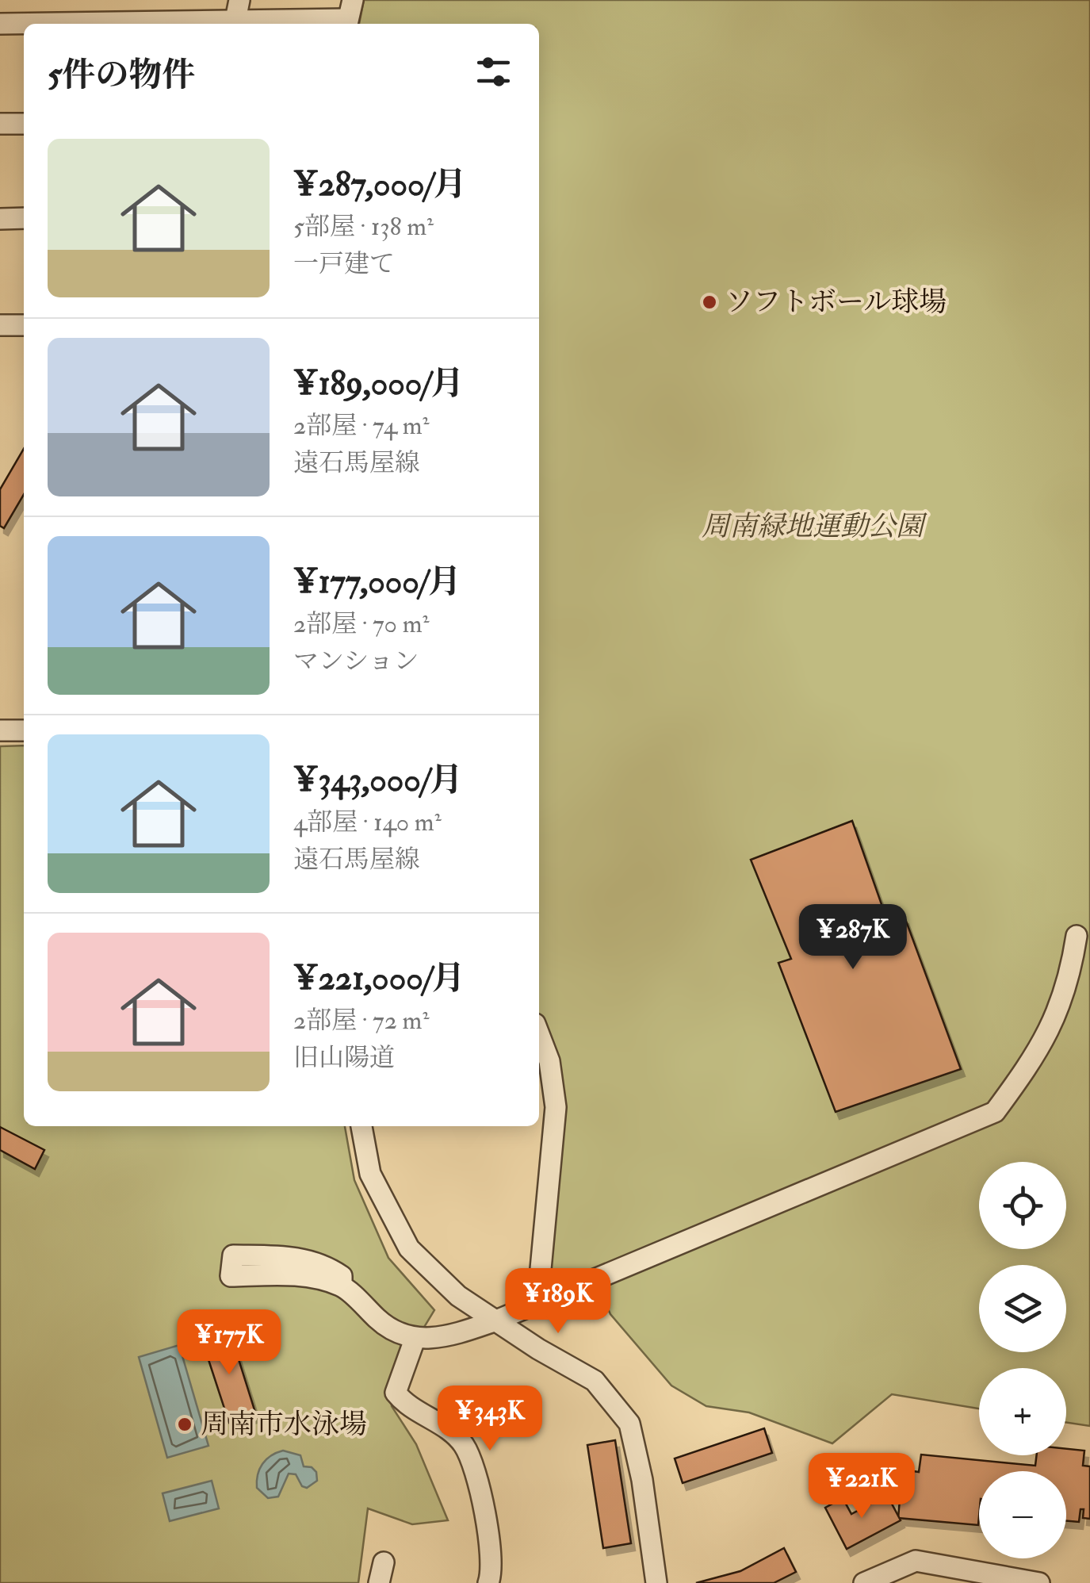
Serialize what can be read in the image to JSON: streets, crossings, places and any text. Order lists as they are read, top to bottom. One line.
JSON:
{"parks":["周南緑地運動公園"],"places":["ソフトボール球場","周南市水泳場"],"page":{"heading":"5件の物件","list":[{"name":"¥287,000/月","note":"5部屋 · 138 m² · 一戸建て"},{"name":"¥189,000/月","note":"2部屋 · 74 m² · 遠石馬屋線"},{"name":"¥177,000/月","note":"2部屋 · 70 m² · マンション"},{"name":"¥343,000/月","note":"4部屋 · 140 m² · 遠石馬屋線"},{"name":"¥221,000/月","note":"2部屋 · 72 m² · 旧山陽道"}],"price":["¥287K","¥189K","¥177K","¥343K","¥221K"],"map_buttons":["+","−"]}}
